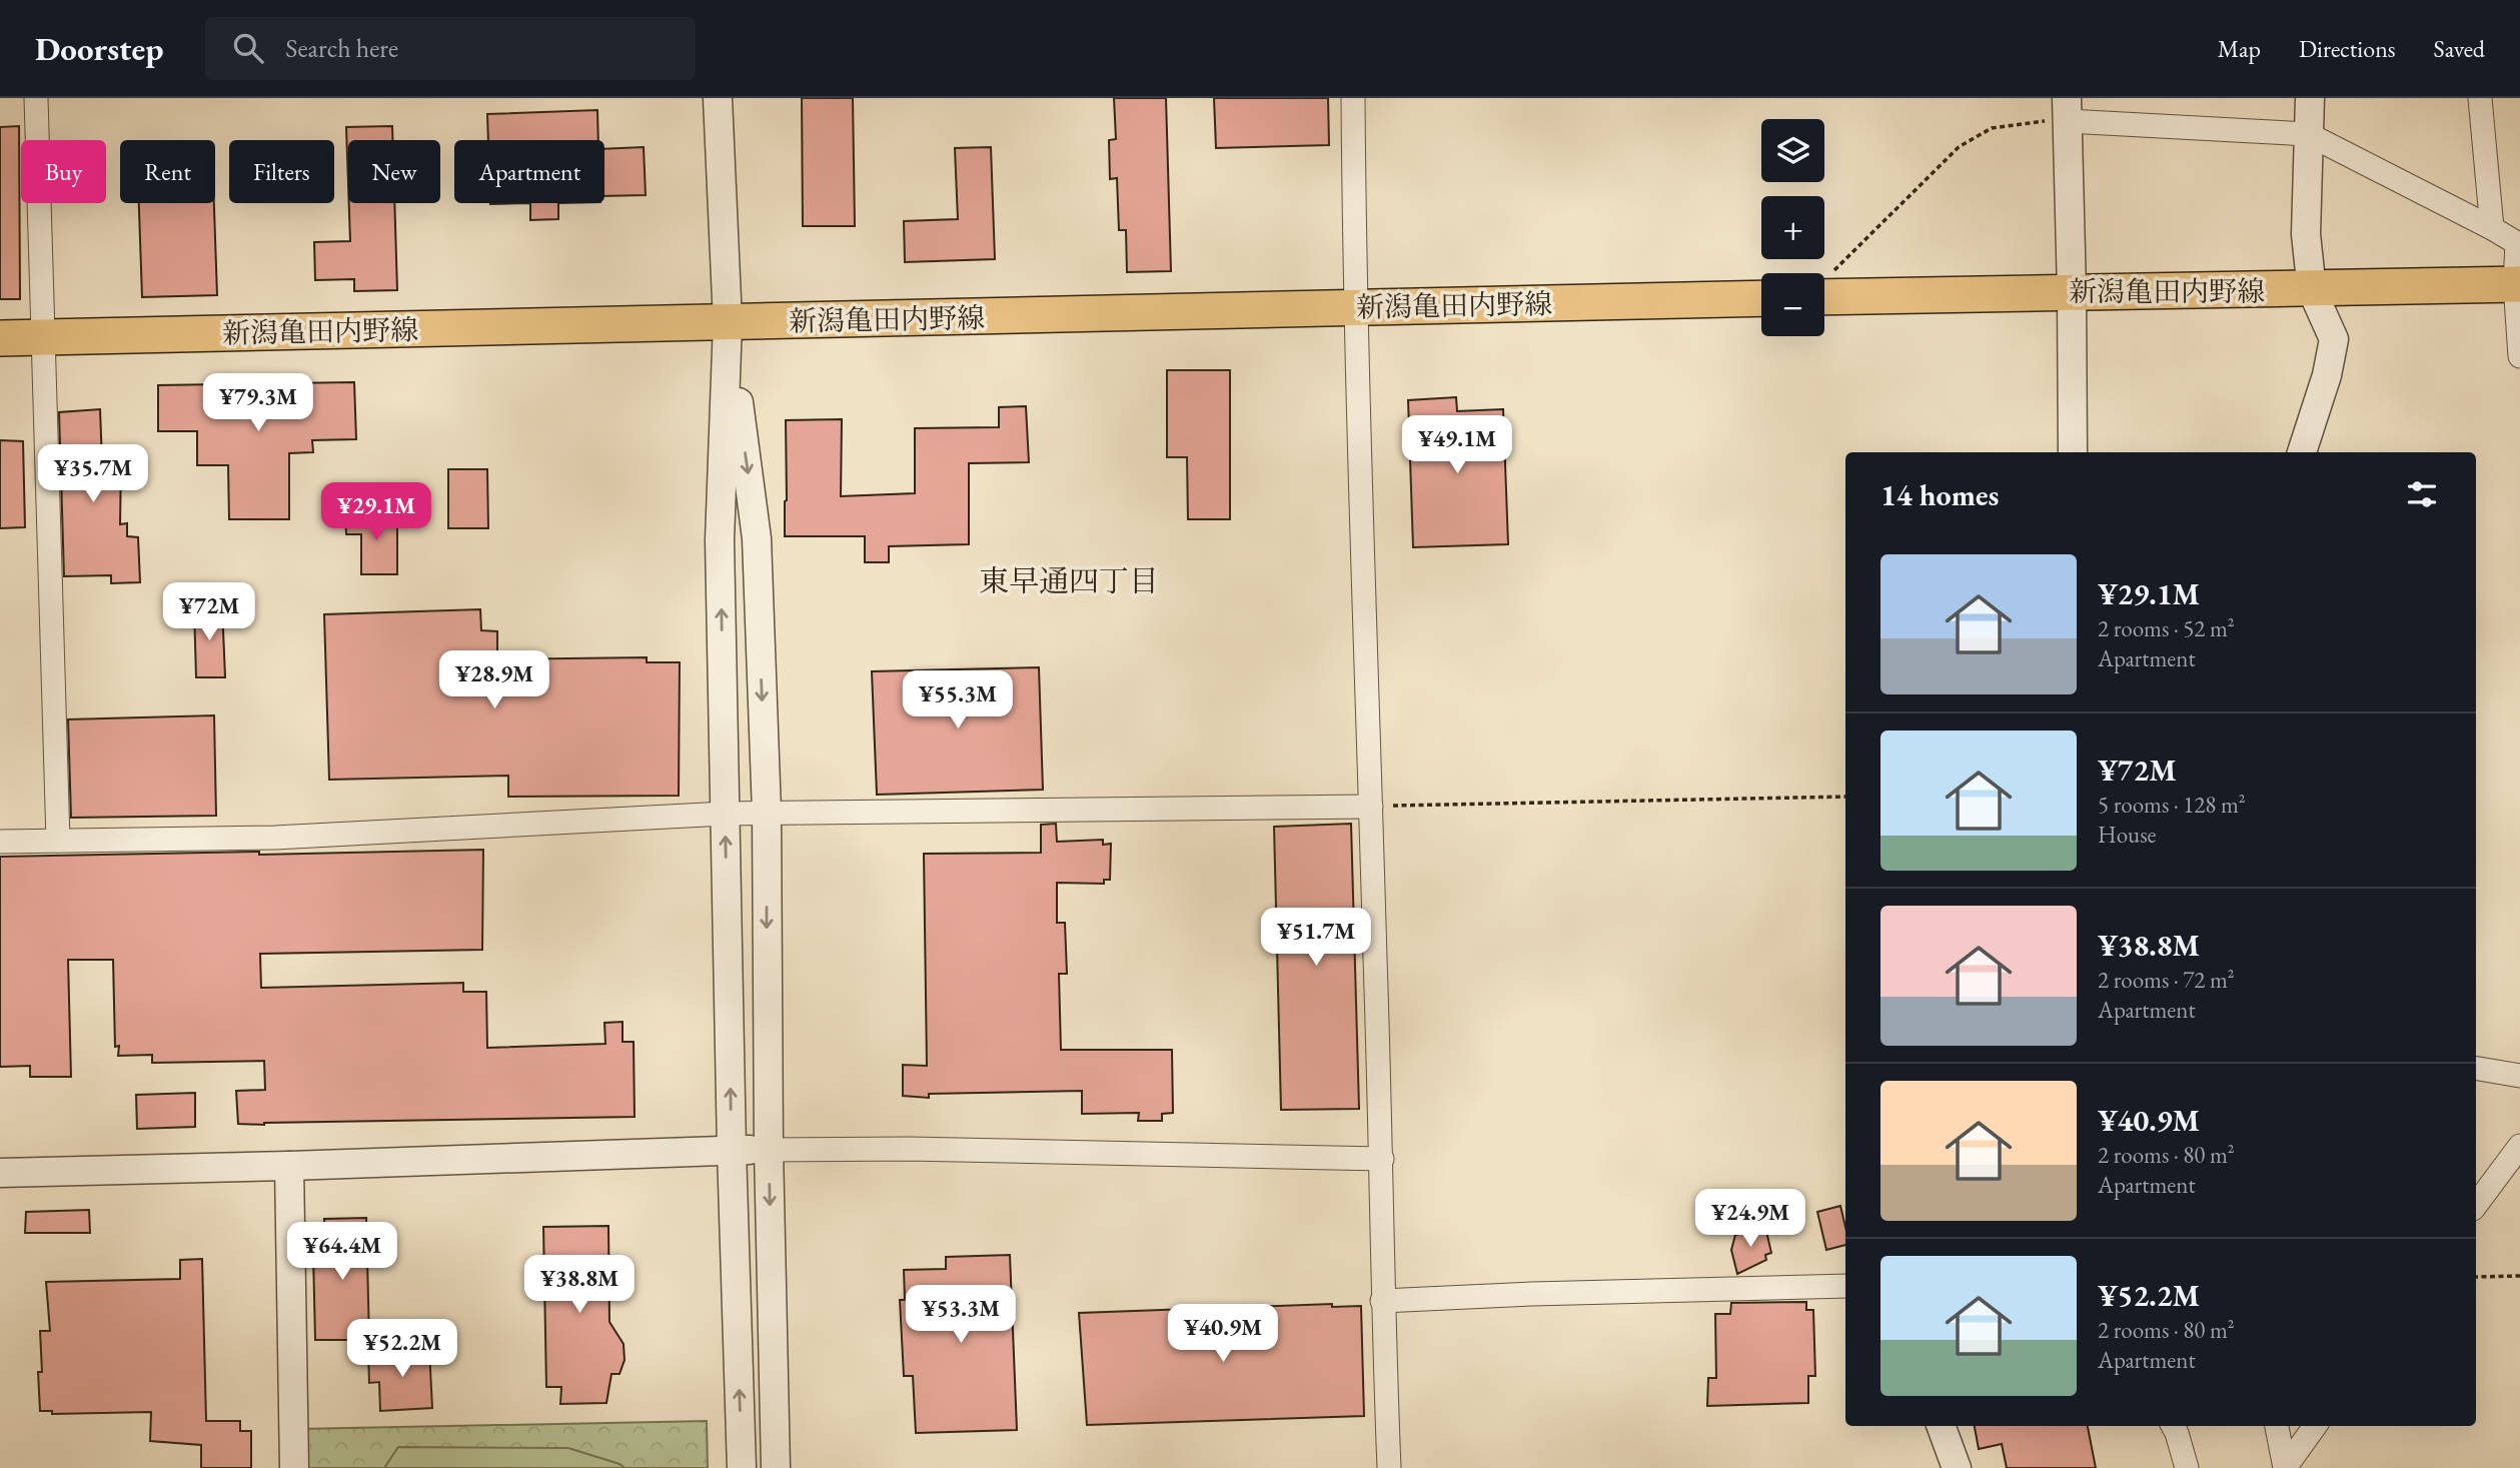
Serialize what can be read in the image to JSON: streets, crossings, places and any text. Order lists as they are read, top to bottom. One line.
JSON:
{"streets":{"main road":["新潟亀田内野線"]},"districts":["東早通四丁目"],"page":{"header":"Doorstep","search":"Search here","nav":["Map","Directions","Saved"],"map_buttons":["+","−"],"chip":["Buy","Rent","Filters","New","Apartment"],"price":["¥79.3M","¥49.1M","¥35.7M","¥29.1M","¥72M","¥28.9M","¥55.3M","¥51.7M","¥24.9M","¥64.4M","¥38.8M","¥53.3M","¥40.9M","¥52.2M"],"heading":"14 homes","list":[{"name":"¥29.1M","note":"2 rooms · 52 m² · Apartment"},{"name":"¥72M","note":"5 rooms · 128 m² · House"},{"name":"¥38.8M","note":"2 rooms · 72 m² · Apartment"},{"name":"¥40.9M","note":"2 rooms · 80 m² · Apartment"},{"name":"¥52.2M","note":"2 rooms · 80 m² · Apartment"}]}}
